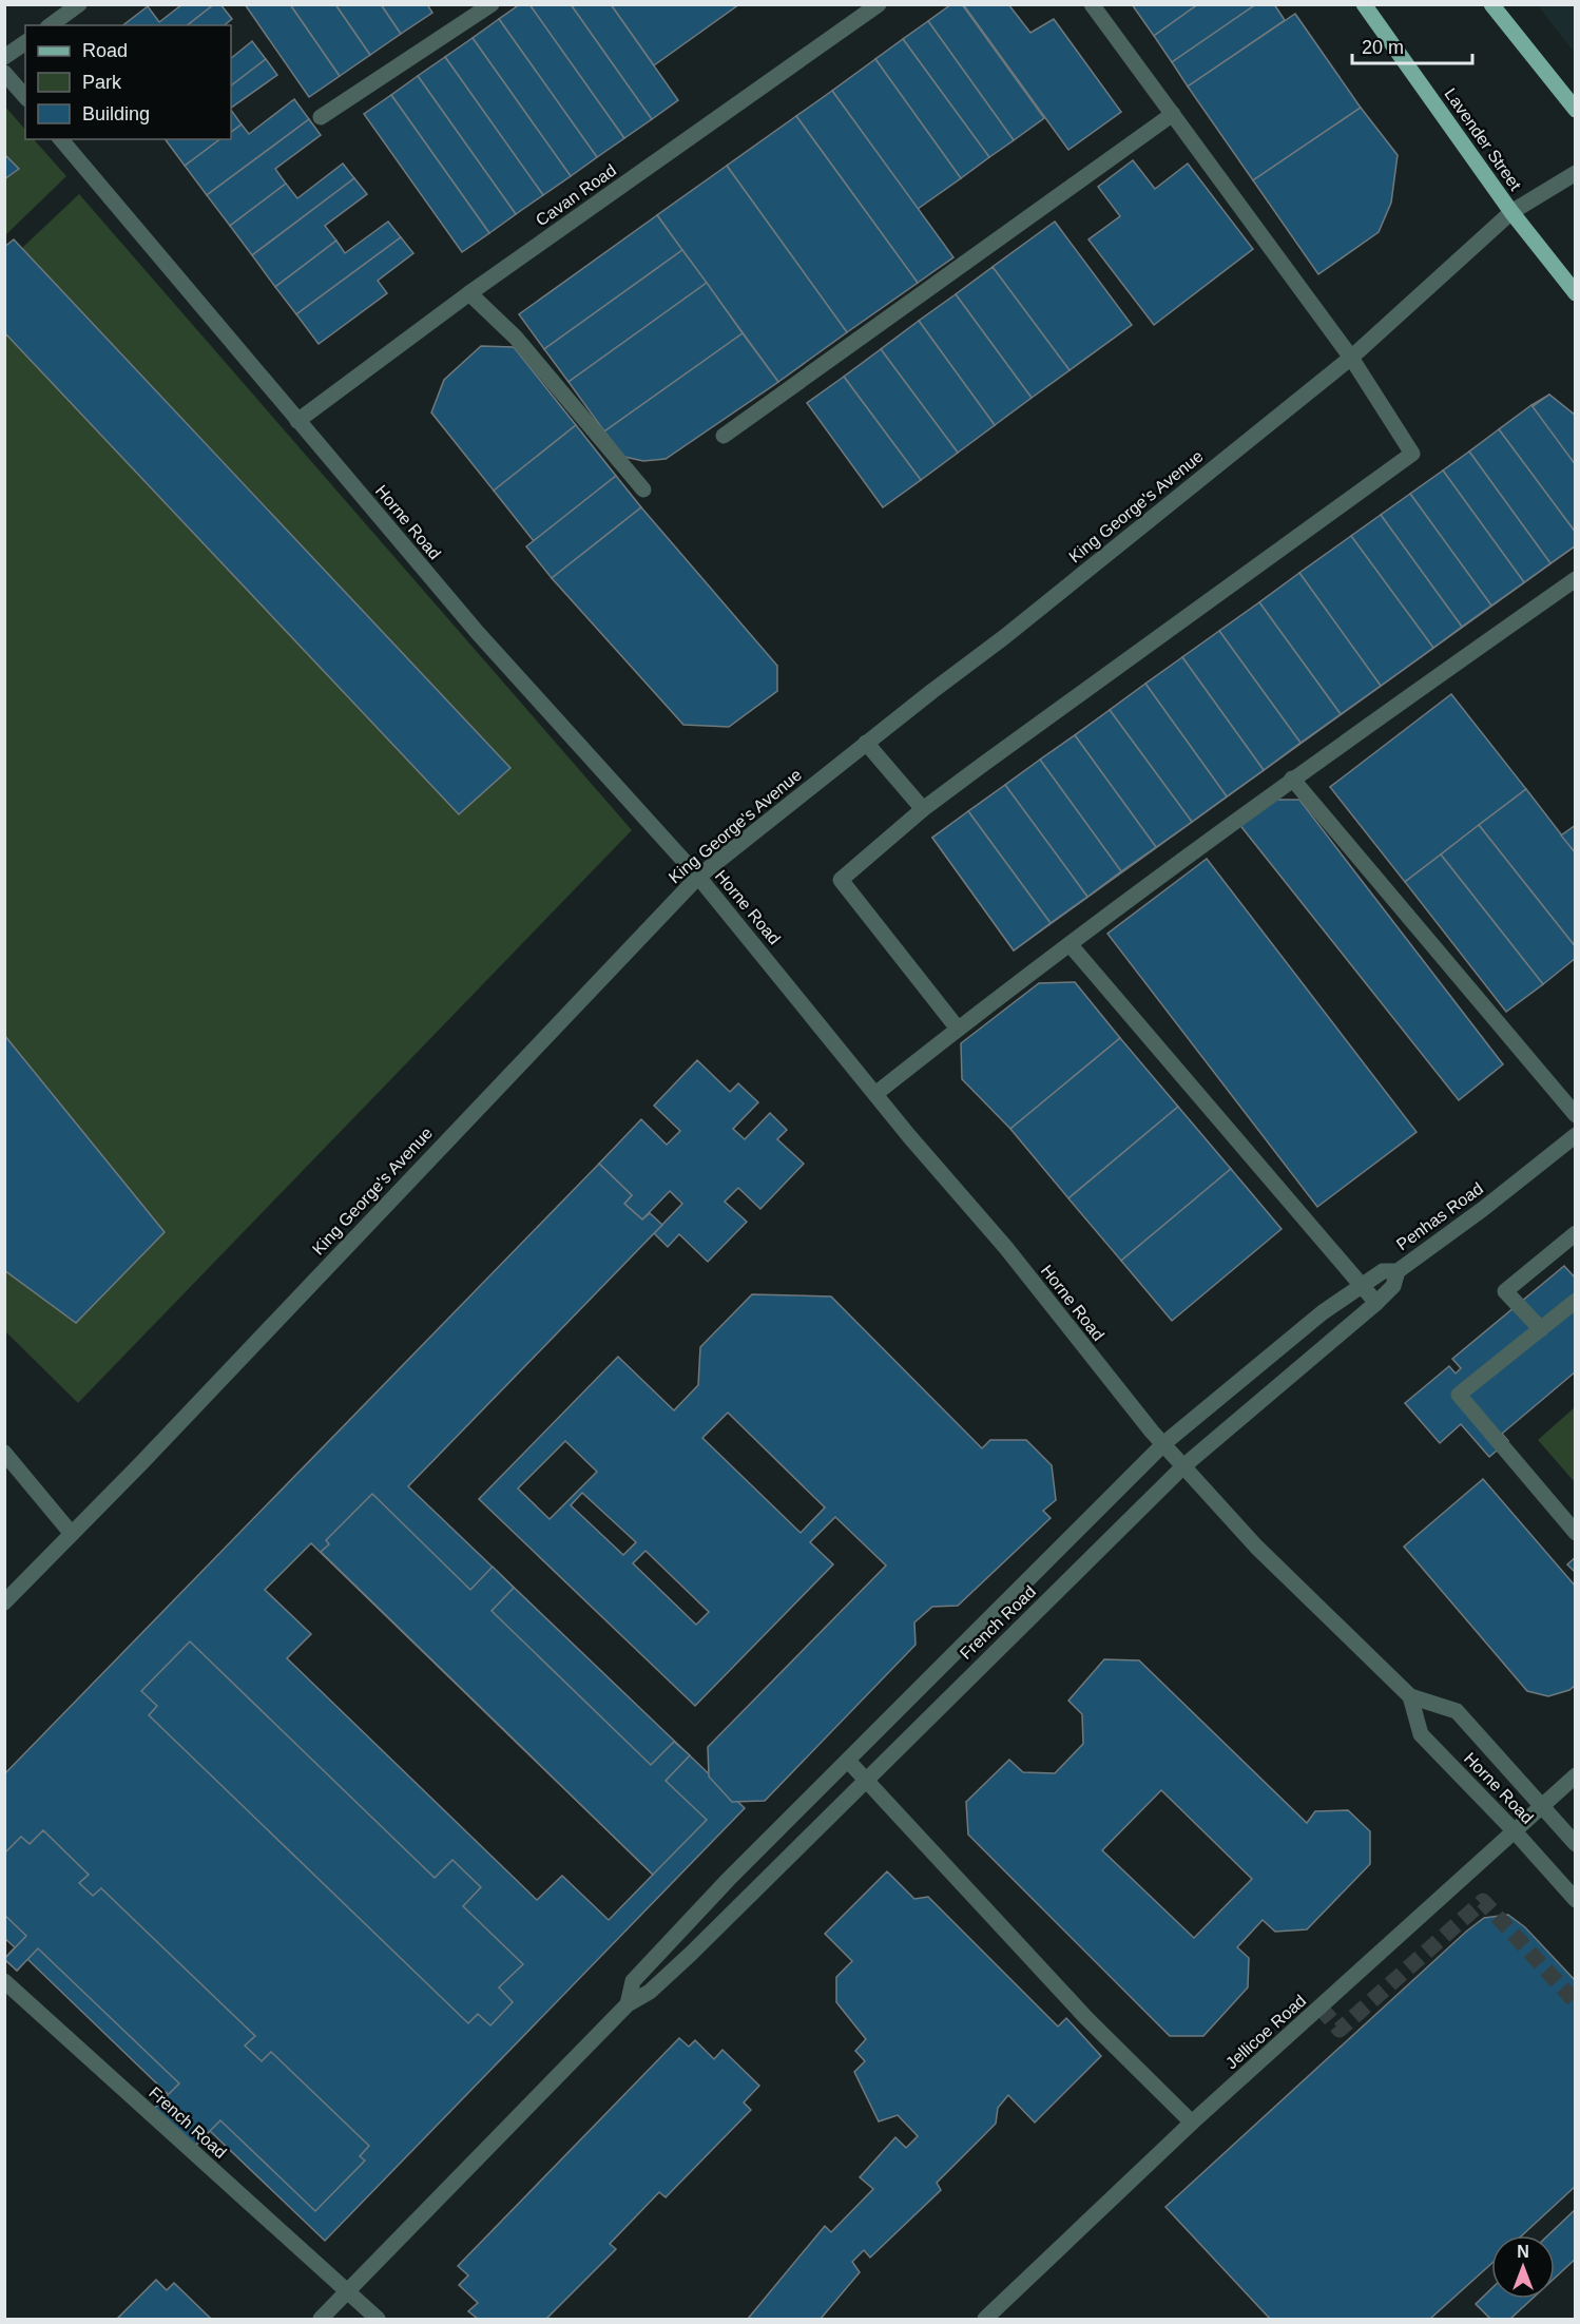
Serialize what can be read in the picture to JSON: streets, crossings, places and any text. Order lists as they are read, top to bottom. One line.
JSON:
{"streets":{"main road":["Lavender Street"],"street":["Cavan Road","King George's Avenue","Horne Road","Penhas Road","French Road","Jellicoe Road"]},"crossings":[["Lavender Street","King George's Avenue"],["Cavan Road","Horne Road"],["King George's Avenue","Horne Road"],["Horne Road","French Road"],["Horne Road","Jellicoe Road"],["Penhas Road","French Road"]],"legend":["Road","Park","Building"],"scale_bar":"20 m","north":"top"}
